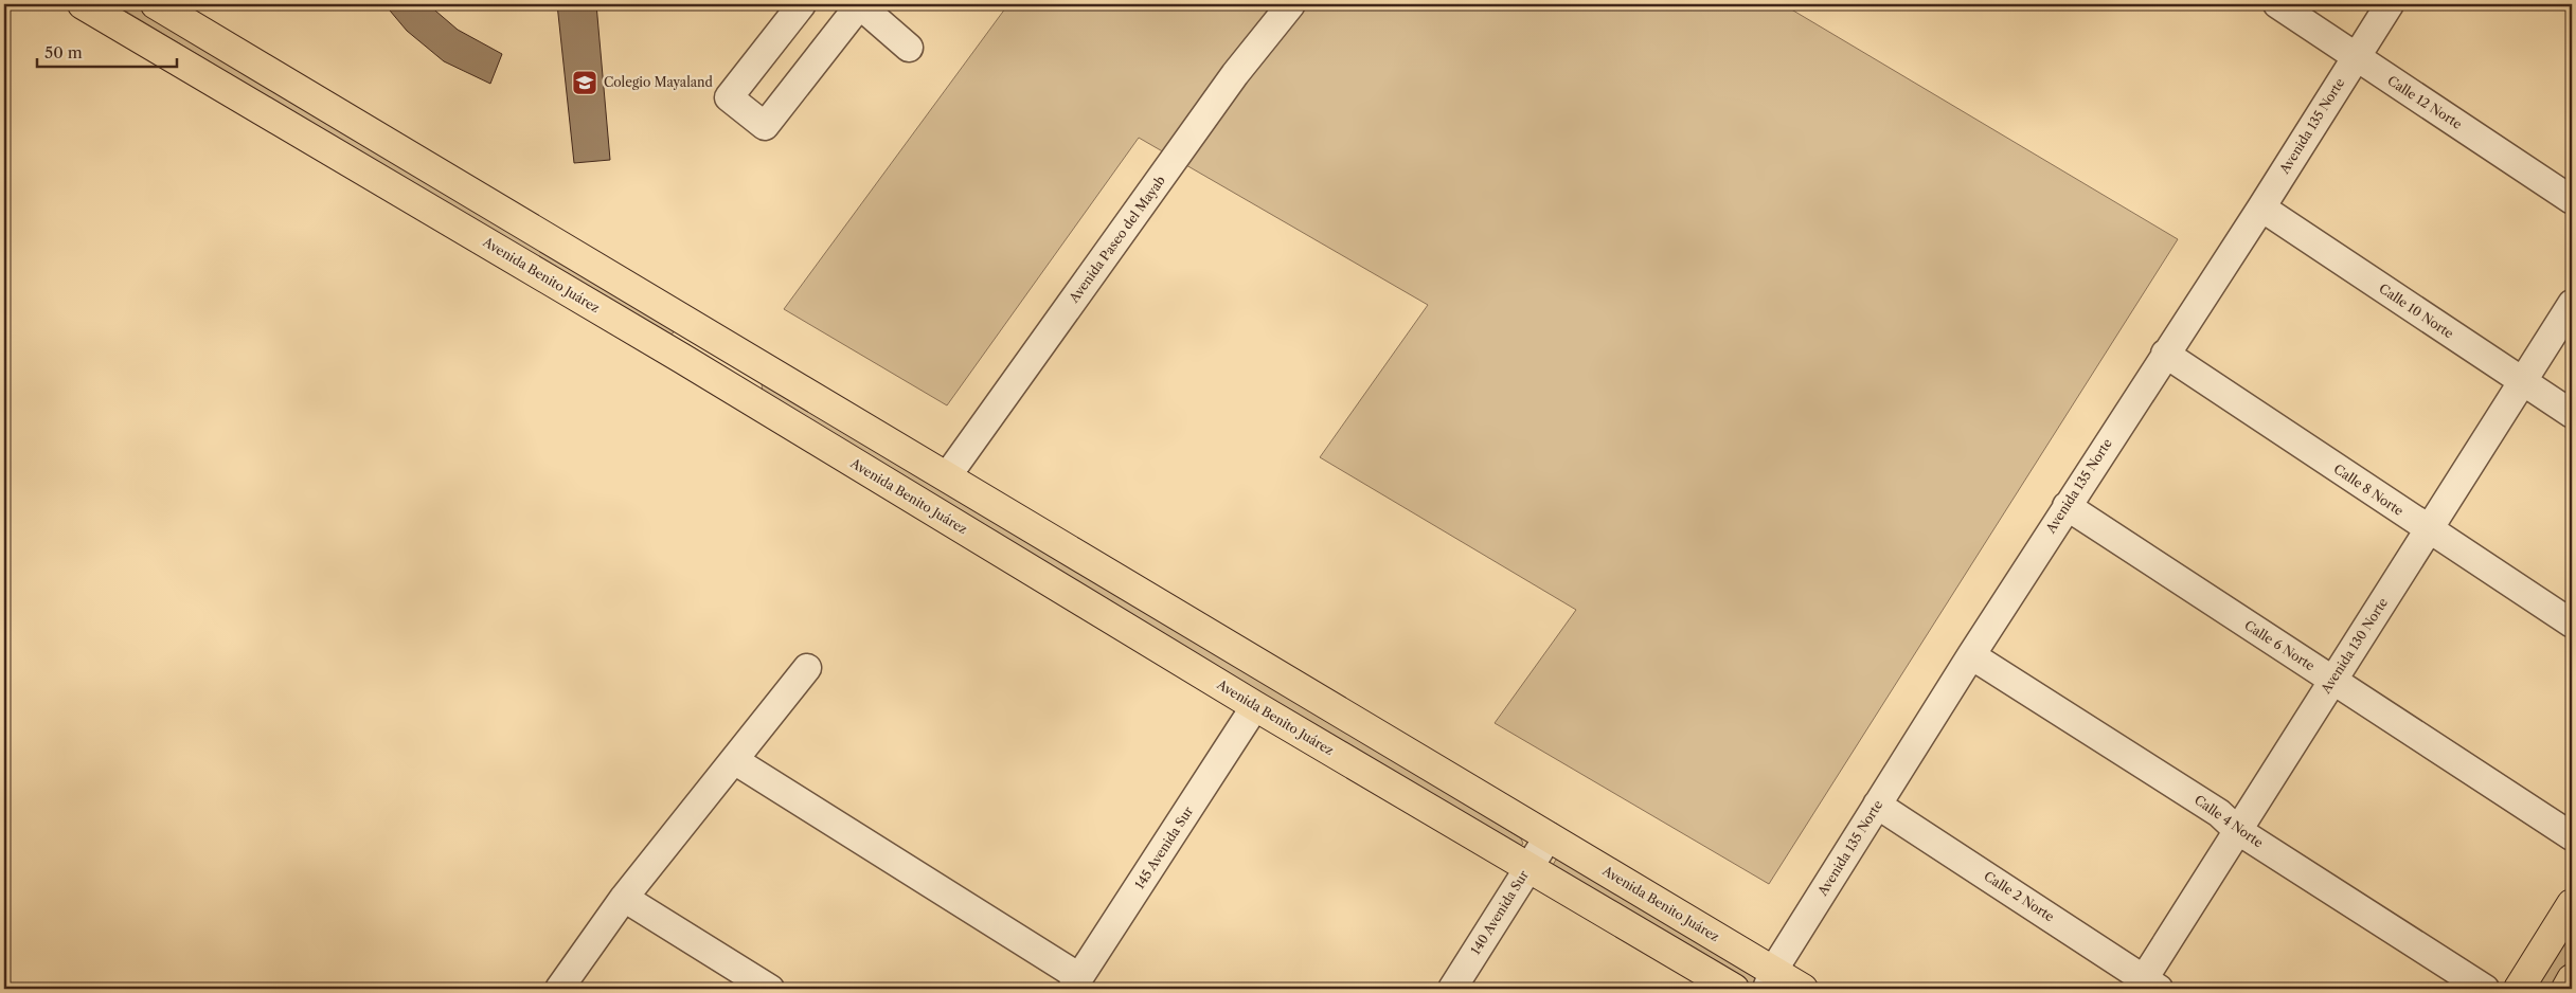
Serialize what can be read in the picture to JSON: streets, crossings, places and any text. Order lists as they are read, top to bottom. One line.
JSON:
{"streets":{"main road":["Avenida Benito Juárez"],"street":["Calle 12 Norte","Avenida 135 Norte","Avenida Paseo del Mayab","Calle 10 Norte","Calle 8 Norte","Calle 6 Norte","Avenida 130 Norte","Calle 4 Norte","145 Avenida Sur","Calle 2 Norte","140 Avenida Sur"]},"crossings":[["Calle 12 Norte","Avenida 135 Norte"],["Avenida 135 Norte","Avenida Benito Juárez"],["Avenida 135 Norte","Calle 10 Norte"],["Avenida 135 Norte","Calle 8 Norte"],["Avenida 135 Norte","Calle 6 Norte"],["Avenida 135 Norte","Calle 4 Norte"],["Avenida 135 Norte","Calle 2 Norte"],["Avenida Paseo del Mayab","Avenida Benito Juárez"],["Avenida Benito Juárez","145 Avenida Sur"],["Avenida Benito Juárez","140 Avenida Sur"],["Calle 10 Norte","Avenida 130 Norte"],["Calle 8 Norte","Avenida 130 Norte"],["Calle 6 Norte","Avenida 130 Norte"],["Avenida 130 Norte","Calle 4 Norte"],["Avenida 130 Norte","Calle 2 Norte"]],"places":{"school or university":["Colegio Mayaland"]},"scale_bar":"50 m"}
